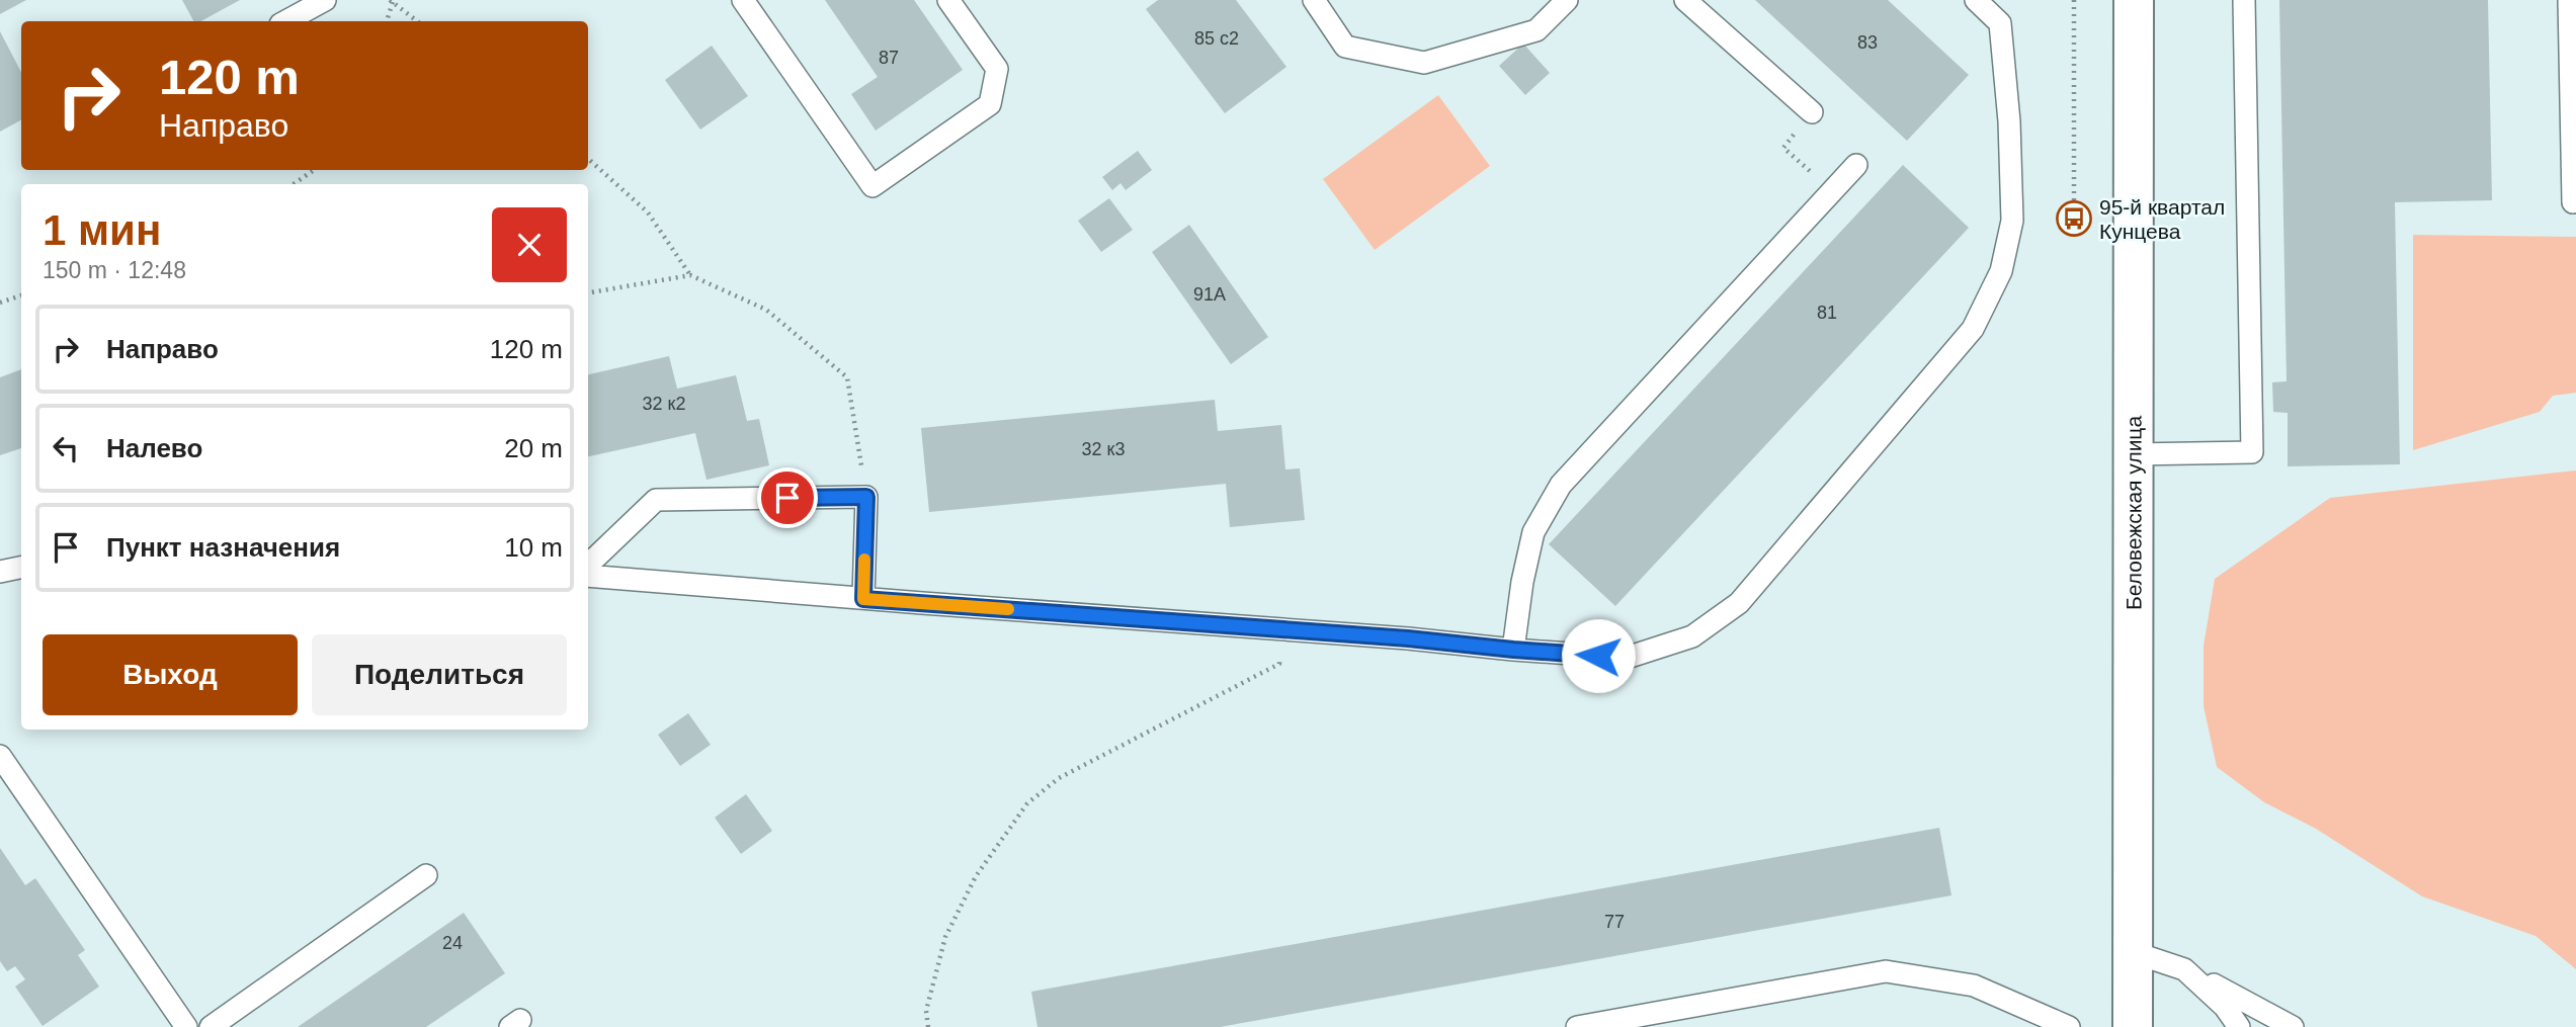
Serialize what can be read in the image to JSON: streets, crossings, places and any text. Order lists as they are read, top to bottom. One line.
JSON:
{"streets":{"street":["Беловежская улица"]},"places":{"bus stop":["95-й квартал Кунцева"]},"house_numbers":["85 с2","83","87","91А","81","32 к2","32 к3","77","24"],"page":{"turn":["120 m","Направо"],"heading":["1 мин","150 m · 12:48"],"list":[{"name":"Направо","value":"120 m"},{"name":"Налево","value":"20 m"},{"name":"Пункт назначения","value":"10 m"}],"buttons":["Выход","Поделиться"]}}
